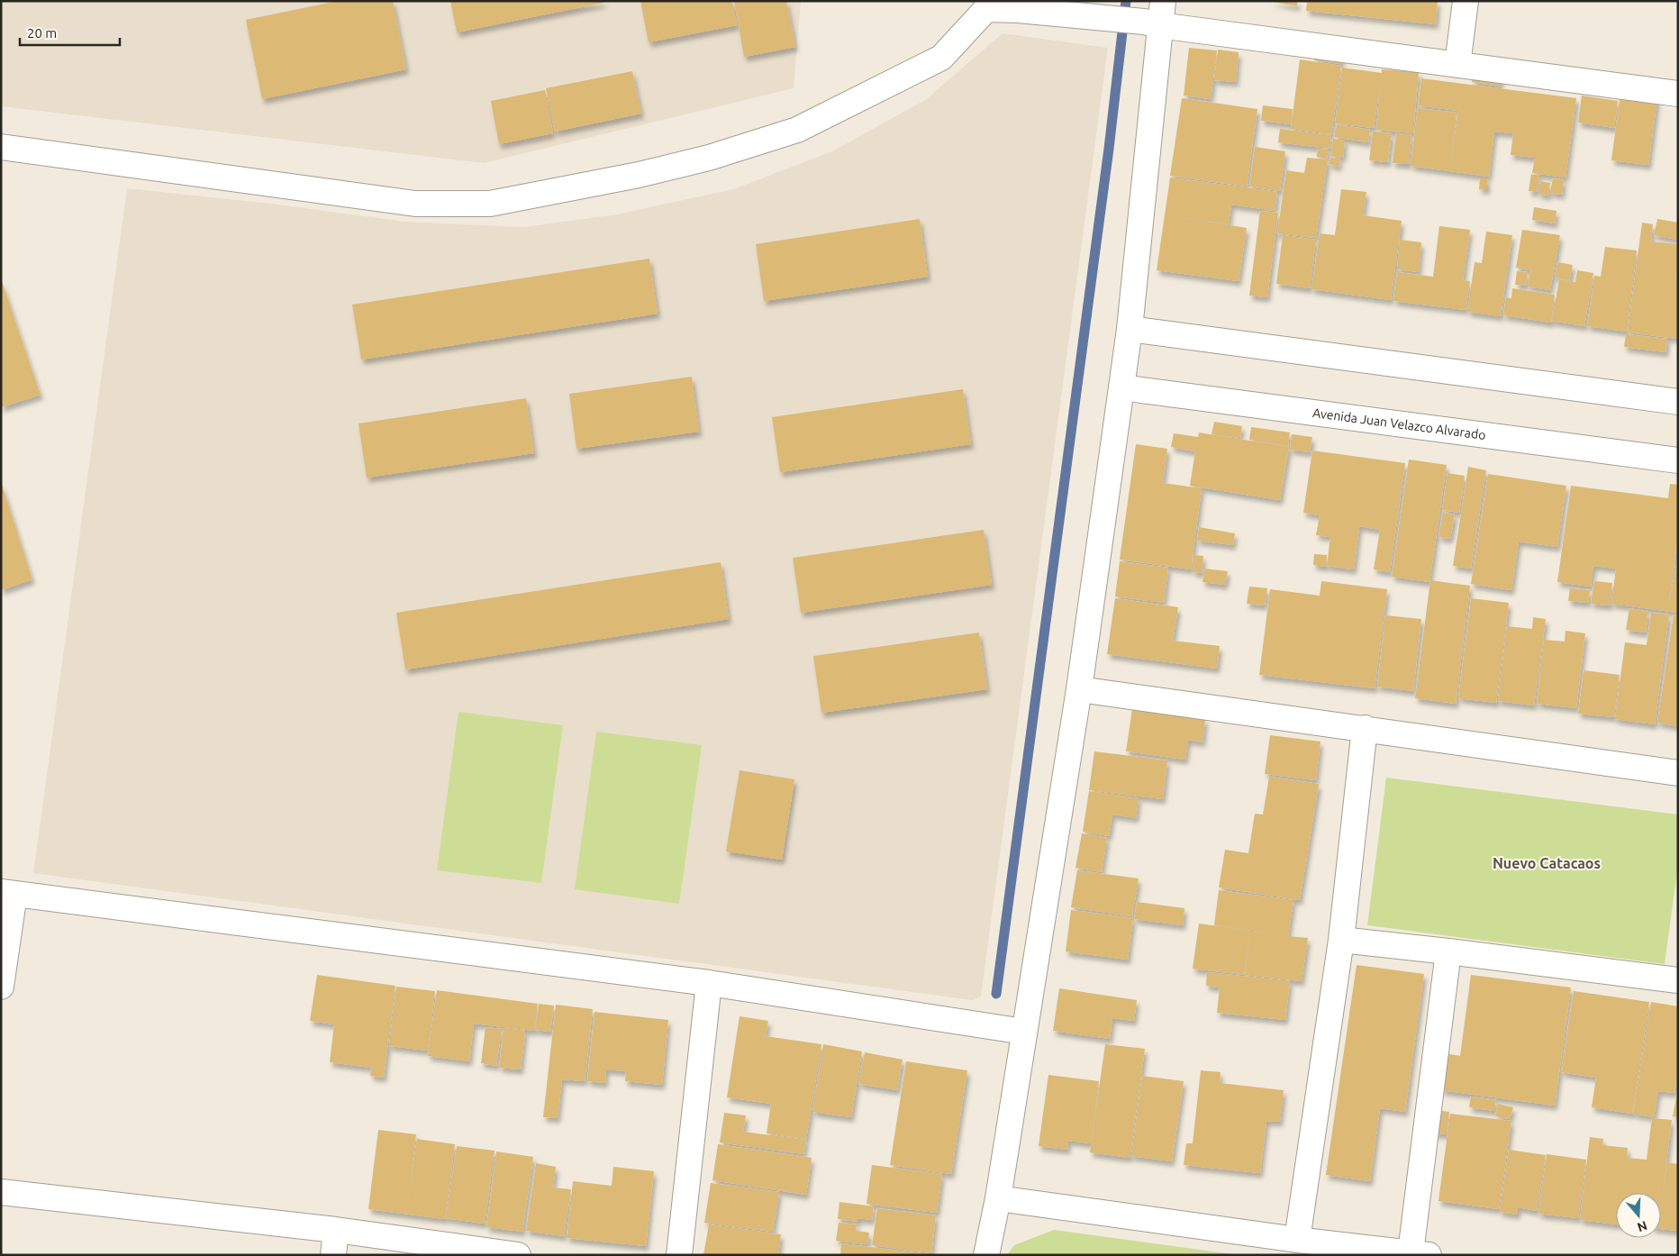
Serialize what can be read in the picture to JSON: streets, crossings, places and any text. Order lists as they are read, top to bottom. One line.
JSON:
{"streets":{"street":["Avenida Juan Velazco Alvarado"]},"districts":["Nuevo Catacaos"],"scale_bar":"20 m","north":"bottom"}
